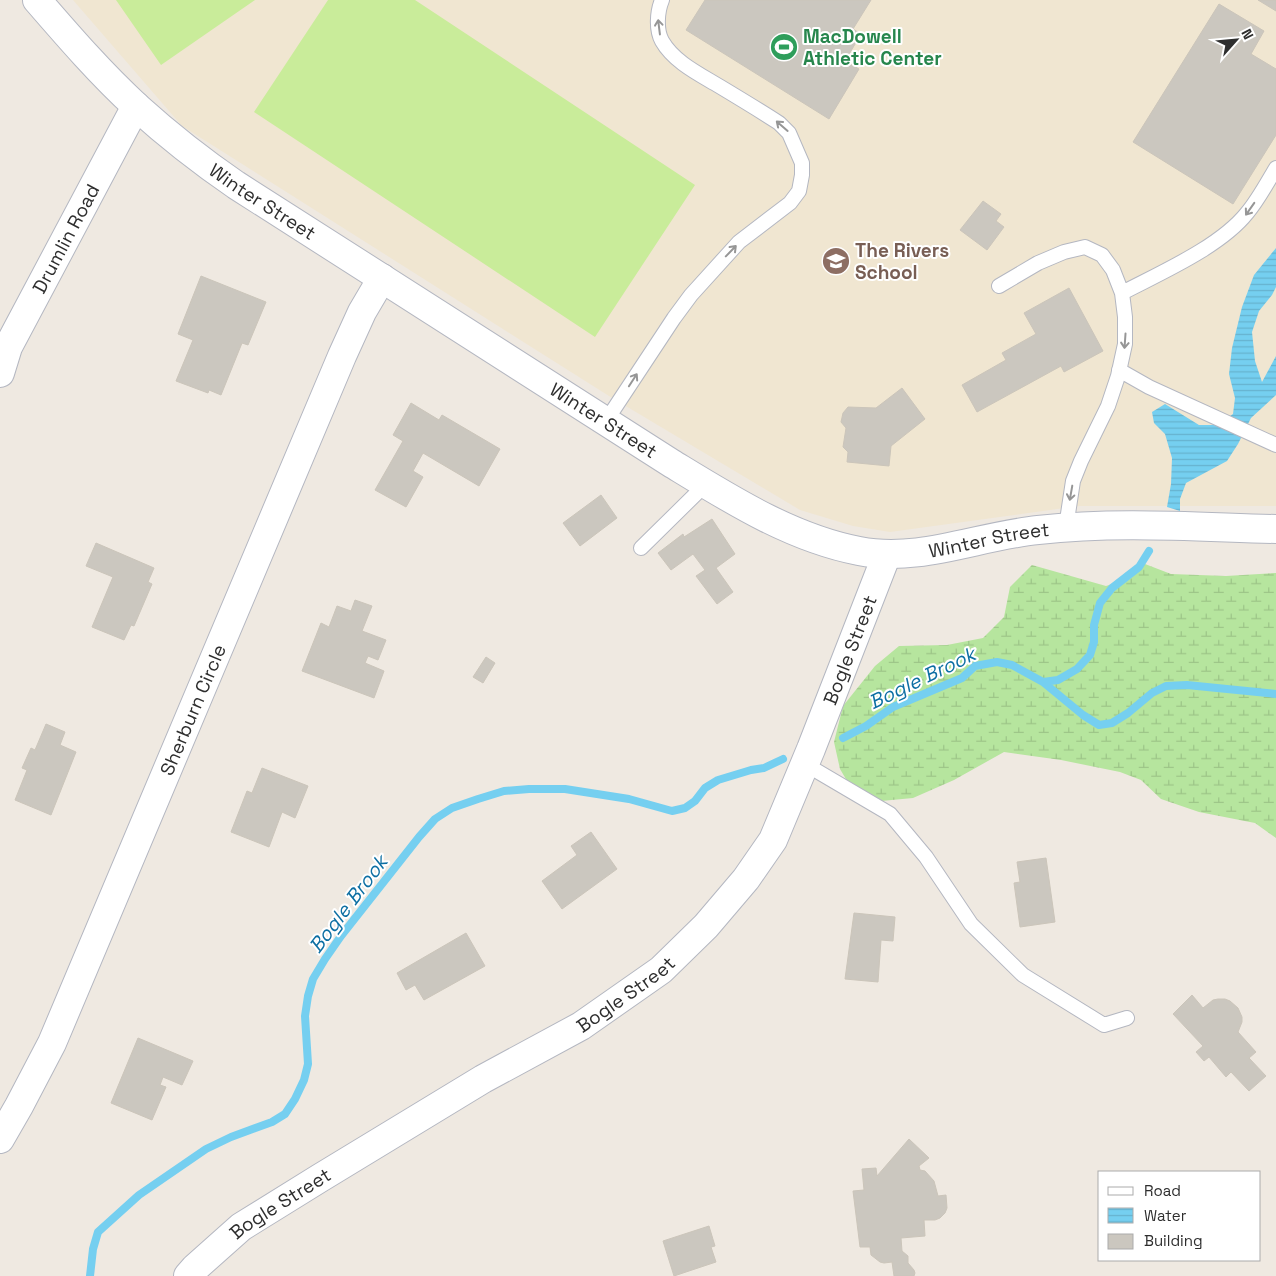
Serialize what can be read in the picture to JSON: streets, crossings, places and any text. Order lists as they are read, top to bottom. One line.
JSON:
{"streets":{"street":["Winter Street","Drumlin Road","Bogle Street","Sherburn Circle"]},"crossings":[["Winter Street","Drumlin Road"],["Winter Street","Bogle Street"],["Winter Street","Sherburn Circle"]],"water":["Bogle Brook"],"places":{"sports":["MacDowell Athletic Center"],"school or university":["The Rivers School"]},"legend":["Road","Water","Building"],"north":"top right"}
